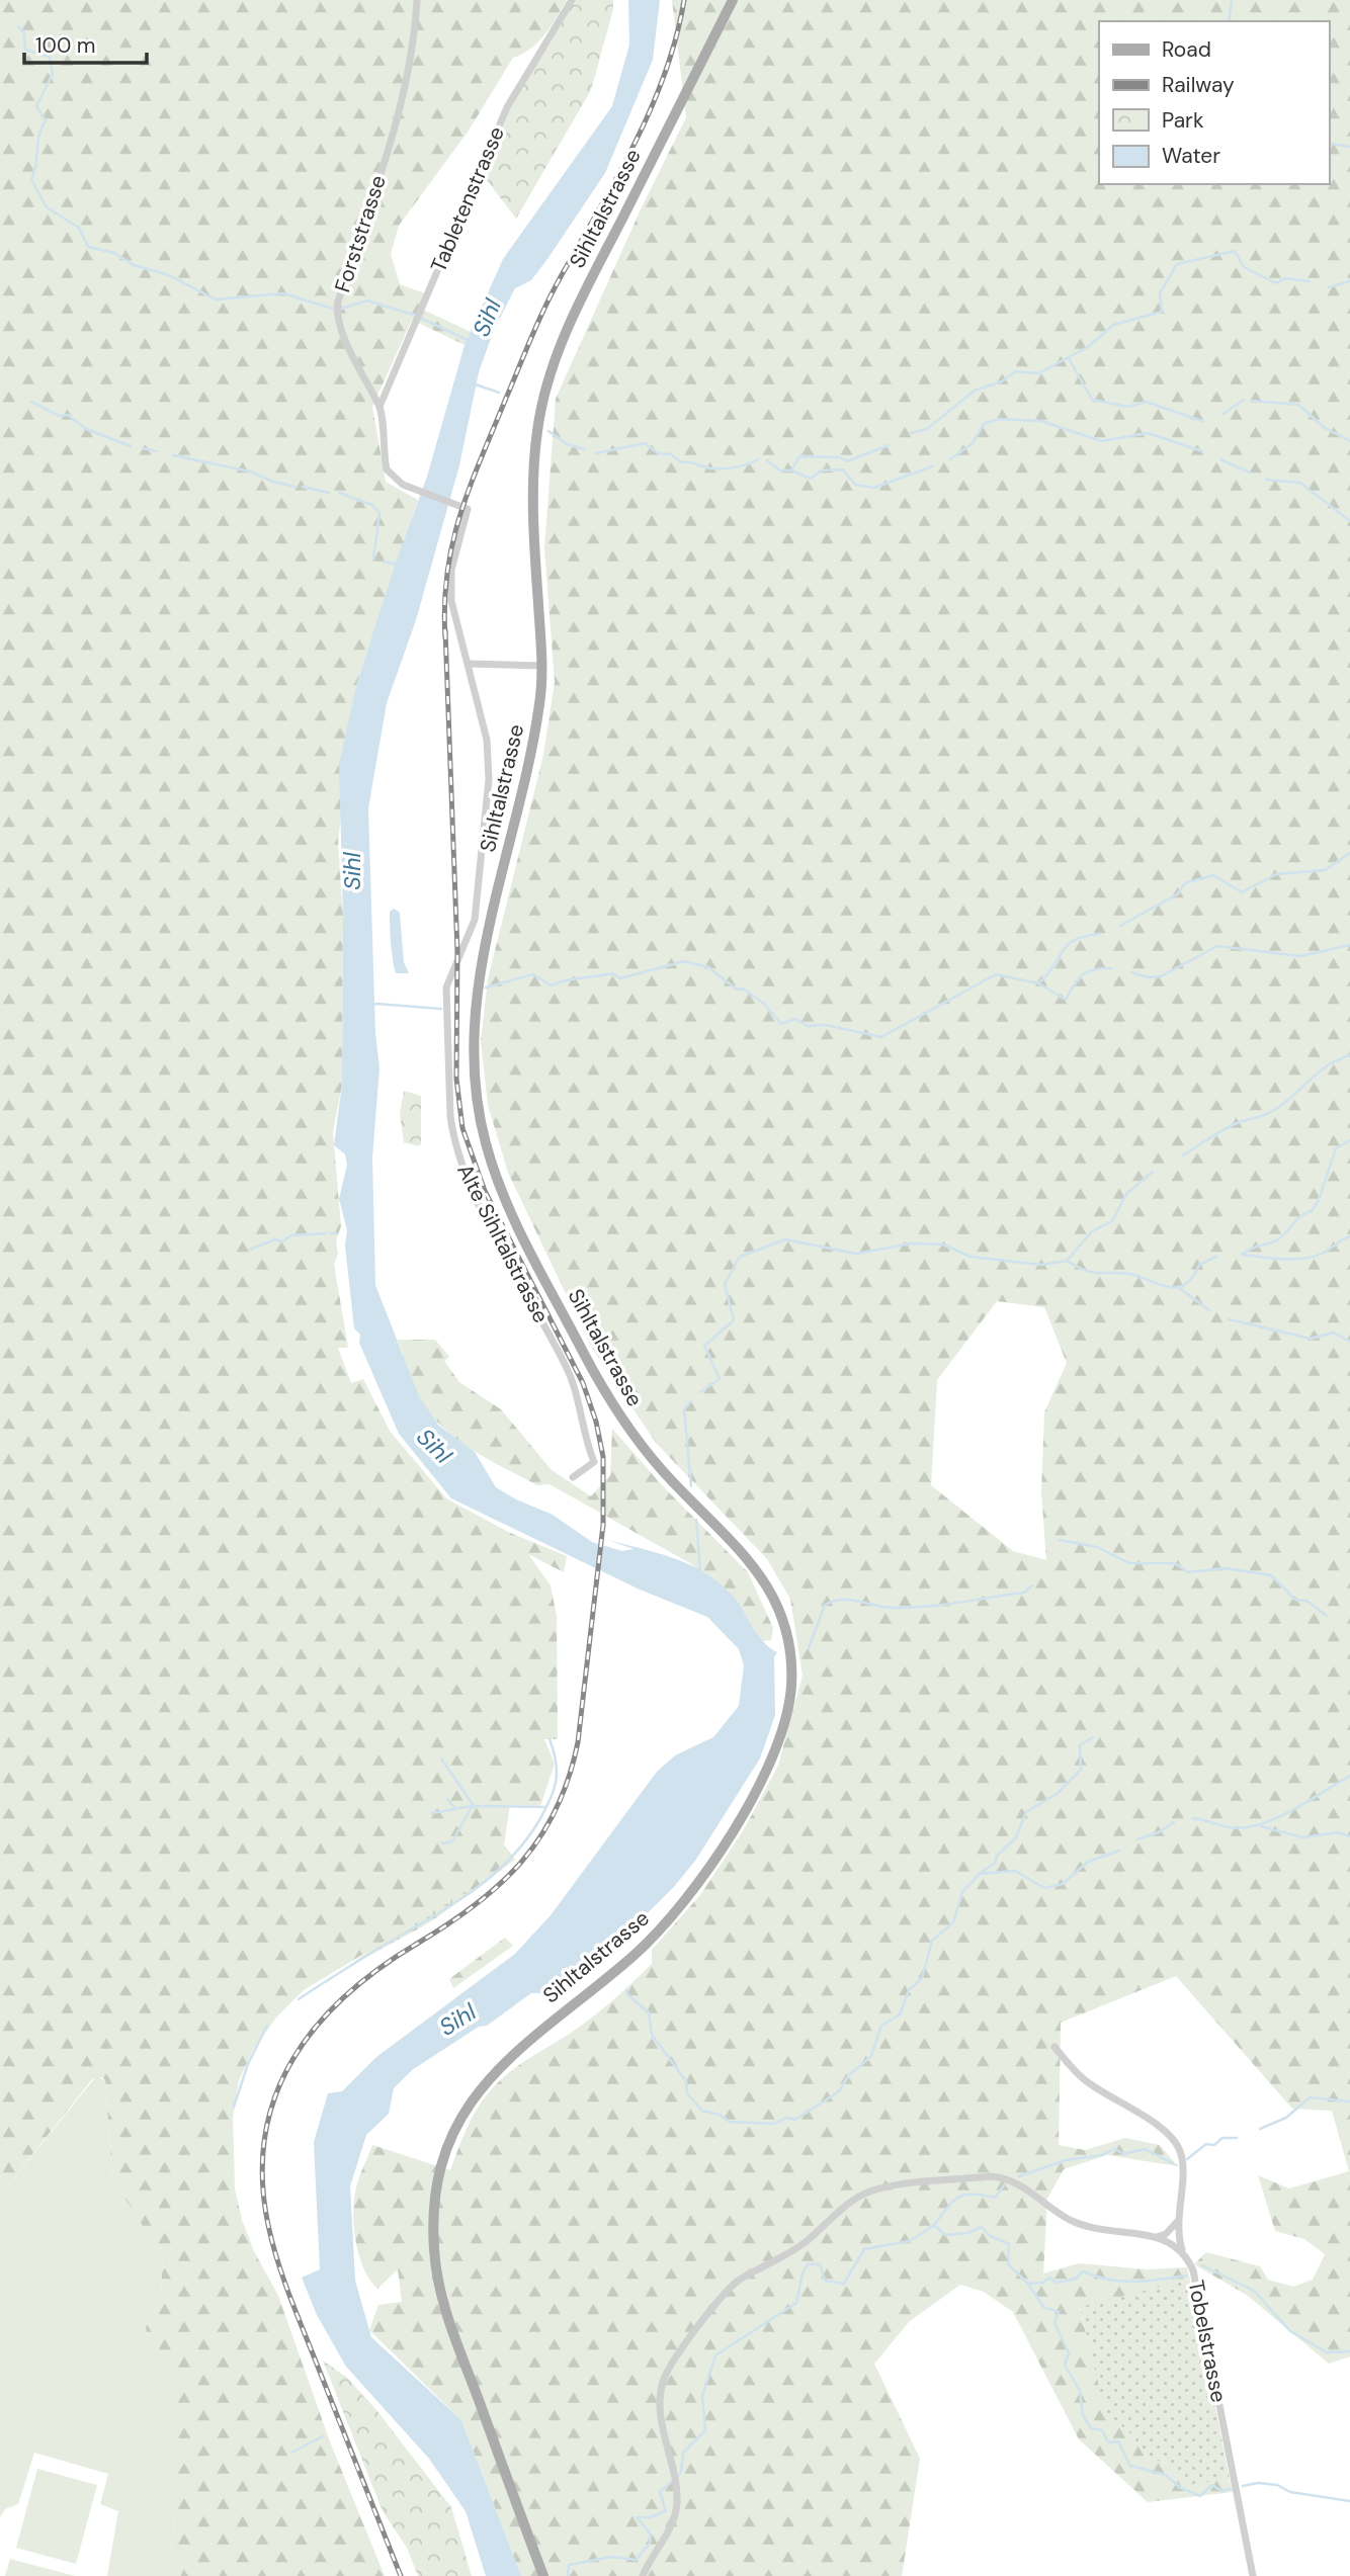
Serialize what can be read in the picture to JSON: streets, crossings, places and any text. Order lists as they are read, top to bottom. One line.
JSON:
{"streets":{"main road":["Sihltalstrasse"],"street":["Tabletenstrasse","Forststrasse","Alte Sihltalstrasse","Tobelstrasse"]},"crossings":[["Tabletenstrasse","Forststrasse"],["Forststrasse","Alte Sihltalstrasse"]],"water":["Sihl"],"legend":["Road","Railway","Park","Water"],"scale_bar":"100 m"}
